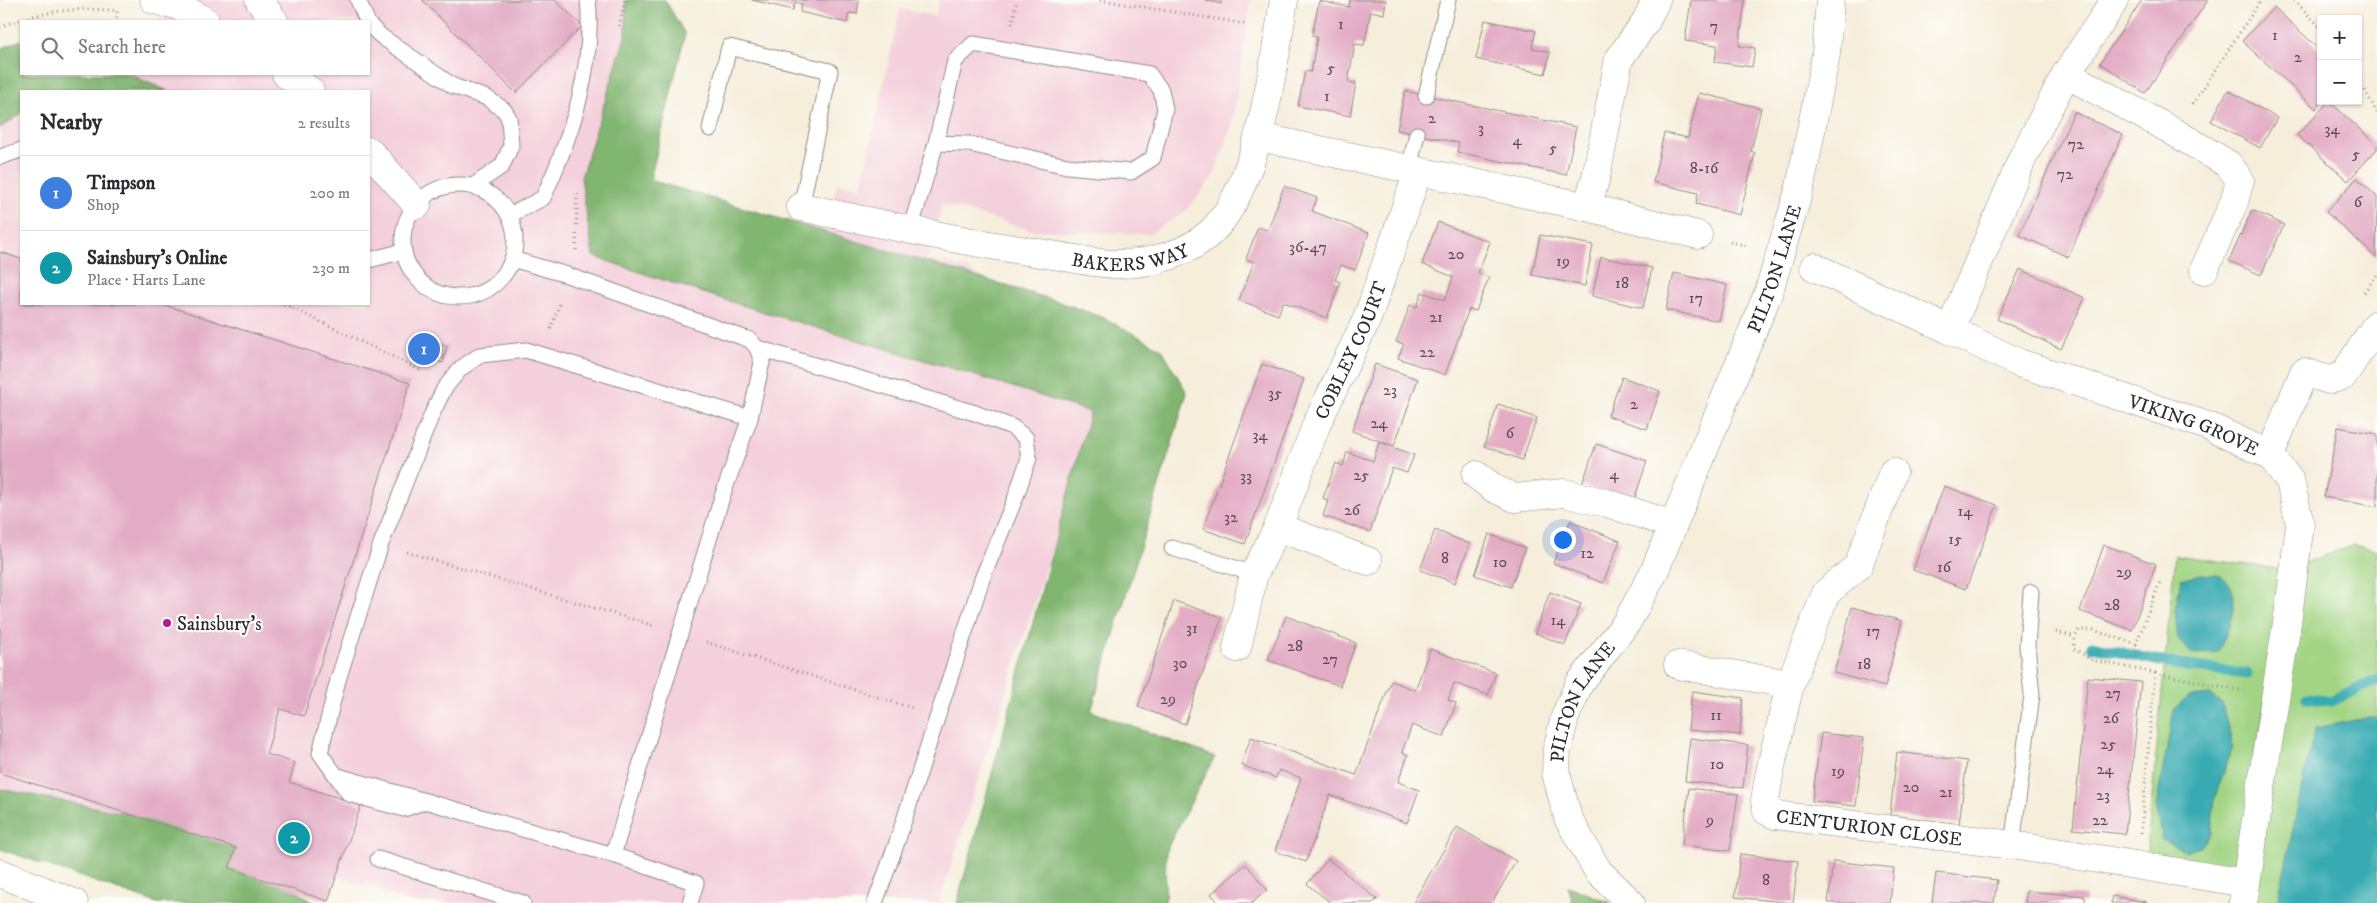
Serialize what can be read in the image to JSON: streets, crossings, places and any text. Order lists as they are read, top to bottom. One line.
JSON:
{"streets":{"street":["BAKERS WAY","PILTON LANE","COBLEY COURT","VIKING GROVE","CENTURION CLOSE"]},"crossings":[["VIKING GROVE","CENTURION CLOSE"]],"places":["Sainsbury's"],"house_numbers":["1","7","1","2","5","1","2","3","34","4","72","5","5","8-16","72","6","36-47","20","19","18","17","21","22","23","35","2","24","6","34","4","25","33","26","14","32","15","12","8","10","16","29","28","14","31","17","28","27","30","18","27","29","11","26","25","10","24","19","20","21","23","9","22","8"],"page":{"map_buttons":["+","−"],"search":"Search here","heading":["Nearby","2 results"],"list":[{"mark":"1","name":"Timpson","note":"Shop","value":"200 m"},{"mark":"2","name":"Sainsbury's Online","note":"Place · Harts Lane","value":"230 m"}],"pins":["1","2"]}}
